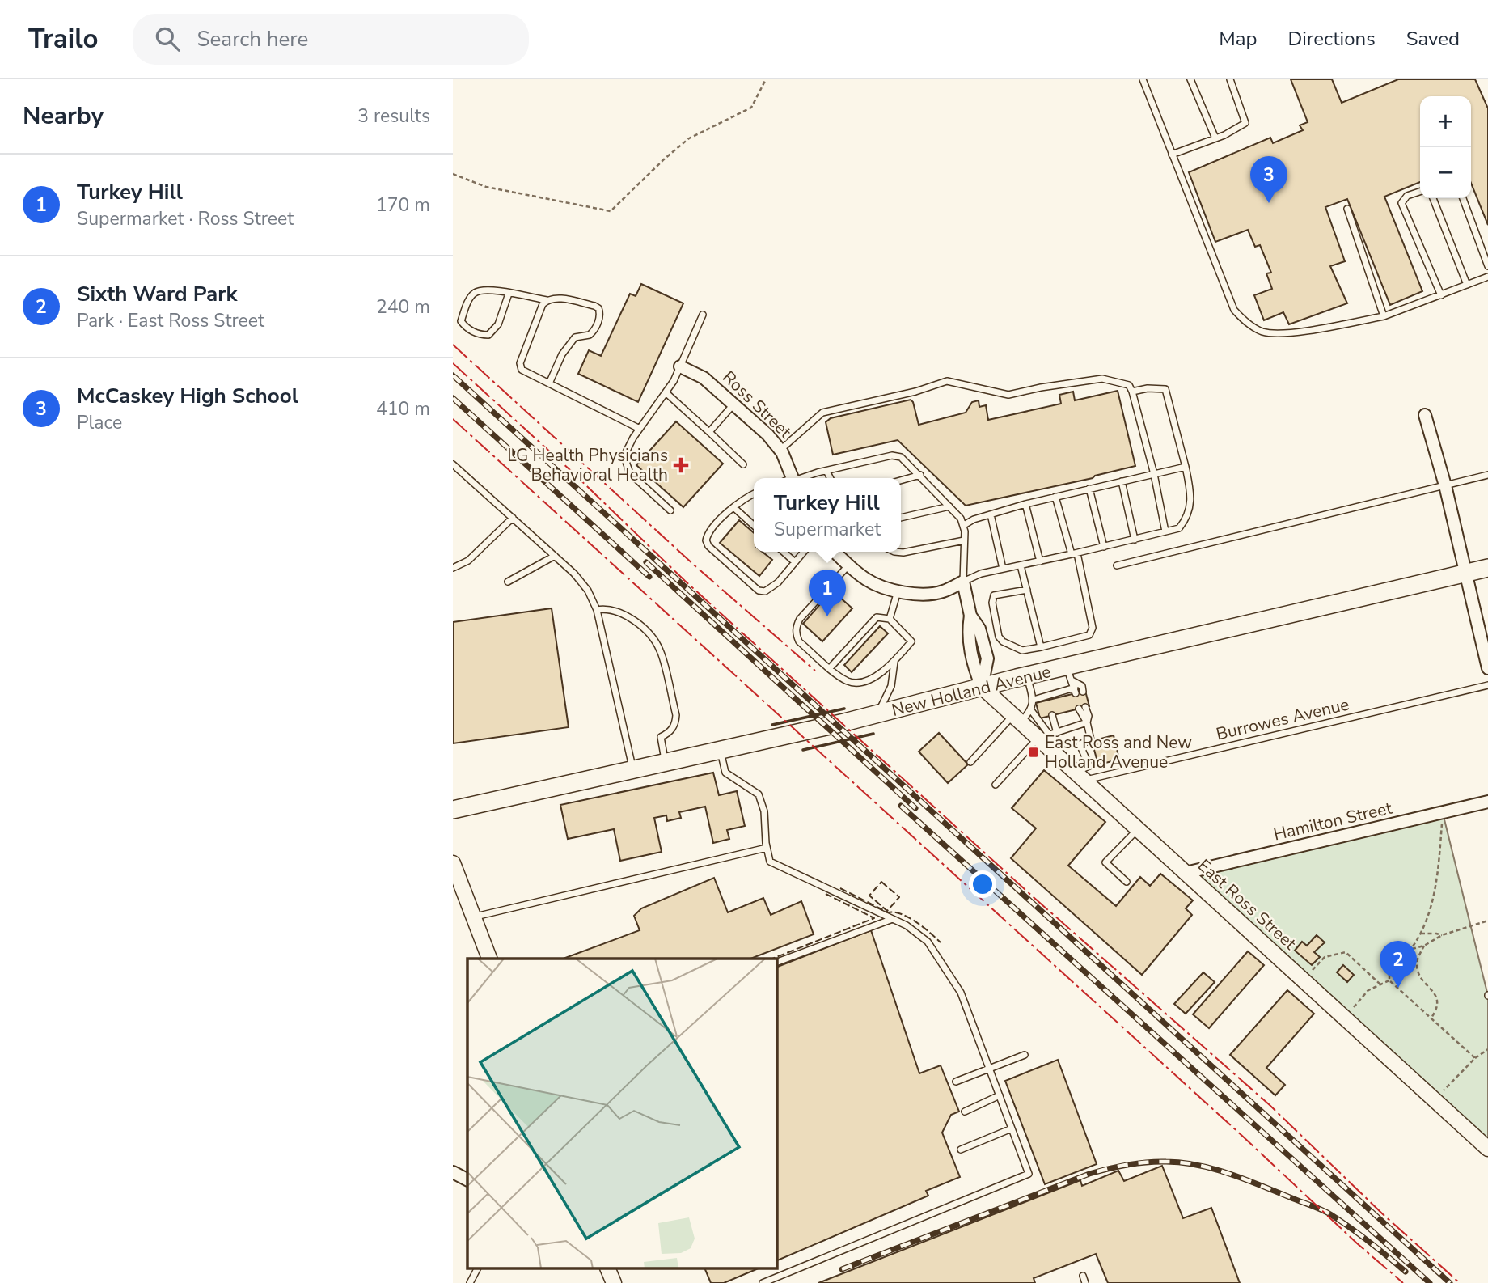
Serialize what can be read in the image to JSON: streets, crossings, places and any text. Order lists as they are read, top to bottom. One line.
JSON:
{"streets":{"main road":["New Holland Avenue"],"street":["Ross Street","Hamilton Street","East Ross Street"],"lane":["Burrowes Avenue"]},"crossings":[["New Holland Avenue","East Ross Street"],["Burrowes Avenue","East Ross Street"],["Hamilton Street","East Ross Street"]],"places":{"health":["LG Health Physicians Behavioral Health"],"transit":["East Ross and New Holland Avenue"]},"page":{"header":"Trailo","search":"Search here","nav":["Map","Directions","Saved"],"heading":["Nearby","3 results"],"map_buttons":["+","−"],"list":[{"mark":"1","name":"Turkey Hill","note":"Supermarket · Ross Street","value":"170 m"},{"mark":"2","name":"Sixth Ward Park","note":"Park · East Ross Street","value":"240 m"},{"mark":"3","name":"McCaskey High School","note":"Place","value":"410 m"}],"pins":["3","1","2"],"popup":["Turkey Hill","Supermarket"]}}
